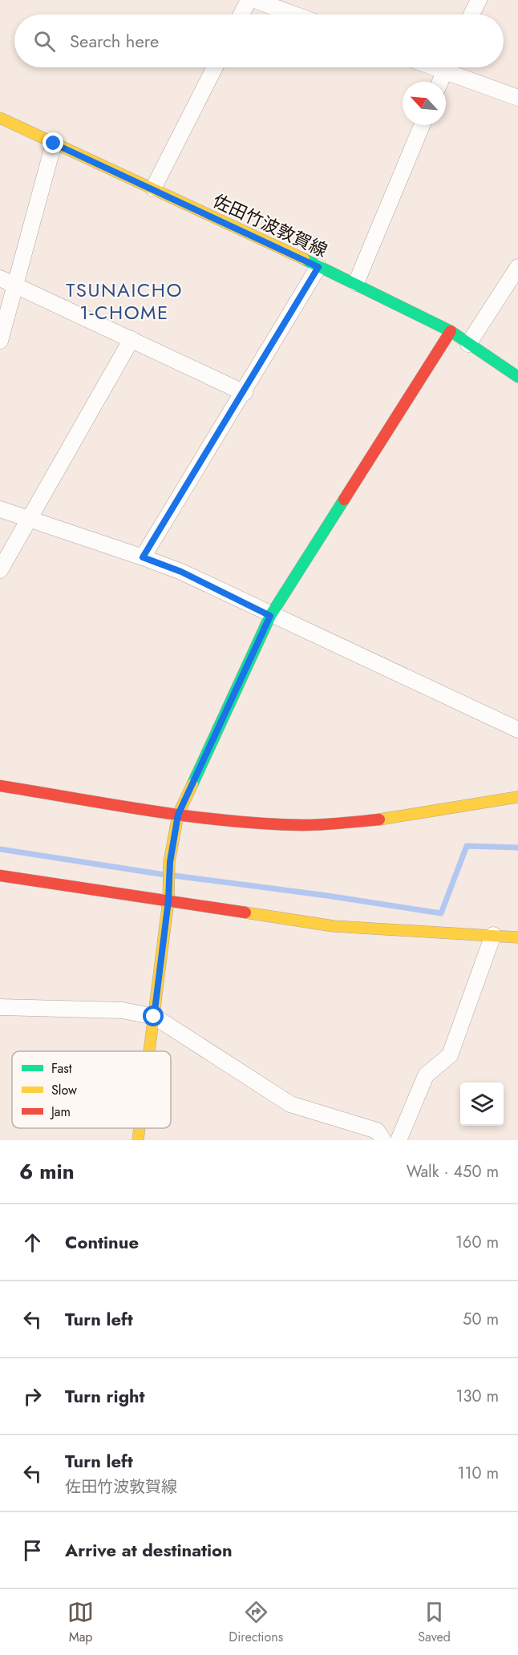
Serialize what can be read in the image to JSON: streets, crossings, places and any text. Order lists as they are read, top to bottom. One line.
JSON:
{"streets":{"street":["佐田竹波敦賀線"]},"districts":["TSUNAICHO 1-CHOME"],"legend":["Fast","Slow","Jam"],"north":"top left","page":{"search":"Search here","heading":["6 min","Walk · 450 m"],"list":[["Continue","160 m"],["Turn left","50 m"],["Turn right","130 m"],["Turn left","佐田竹波敦賀線","110 m"],"Arrive at destination"],"nav":["Map","Directions","Saved"]}}
